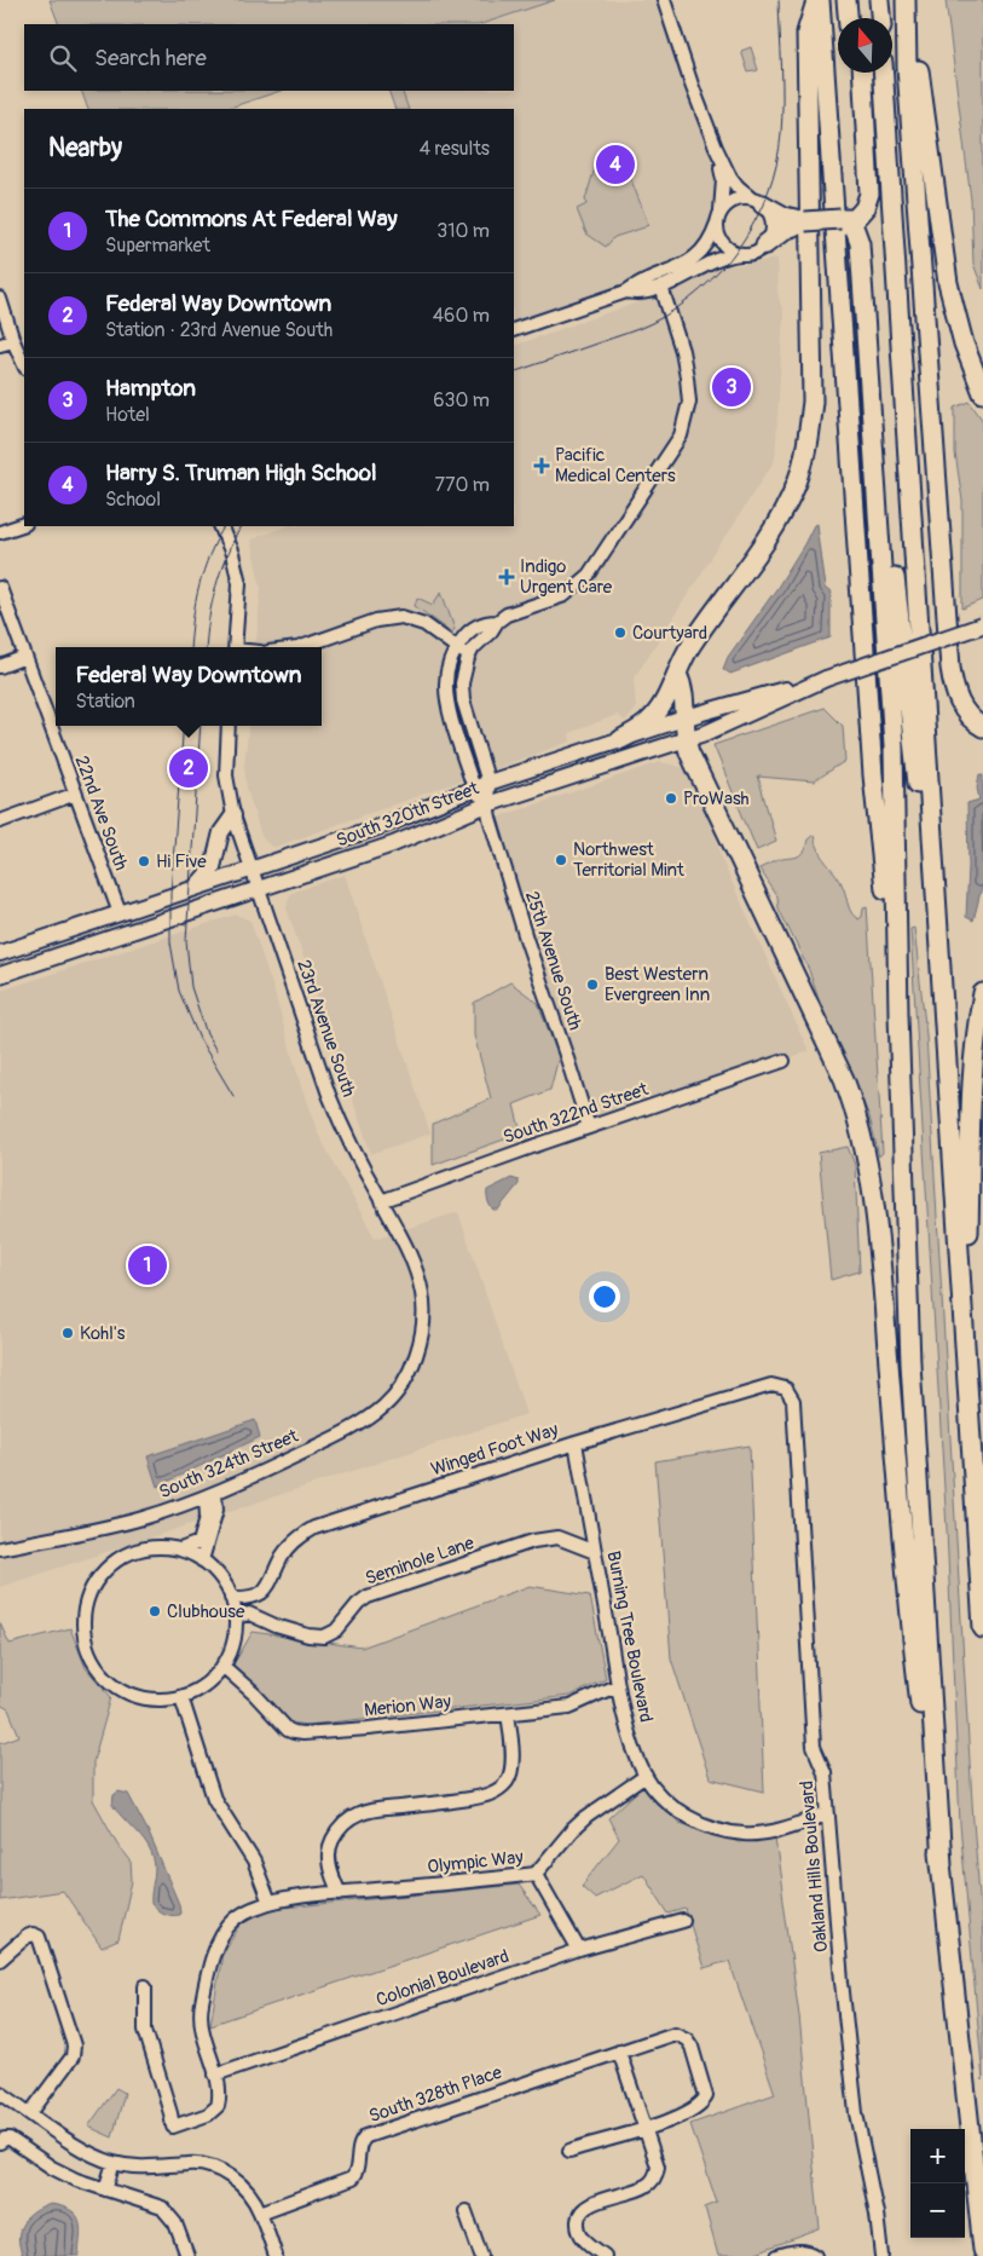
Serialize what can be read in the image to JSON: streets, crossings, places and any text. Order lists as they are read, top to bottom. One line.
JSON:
{"streets":{"main road":["South 320th Street"],"street":["22nd Ave South","25th Avenue South","23rd Avenue South","South 322nd Street","Winged Foot Way","South 324th Street","Seminole Lane","Burning Tree Boulevard","Merion Way","Olympic Way","Oakland Hills Boulevard","Colonial Boulevard","South 328th Place"]},"crossings":[["22nd Ave South","South 320th Street"],["South 320th Street","25th Avenue South"],["South 320th Street","23rd Avenue South"],["25th Avenue South","South 322nd Street"],["23rd Avenue South","South 322nd Street"],["23rd Avenue South","South 324th Street"],["Winged Foot Way","Seminole Lane"],["Winged Foot Way","Burning Tree Boulevard"],["Winged Foot Way","Merion Way"],["Winged Foot Way","Oakland Hills Boulevard"],["Seminole Lane","Burning Tree Boulevard"],["Burning Tree Boulevard","Merion Way"],["Burning Tree Boulevard","Olympic Way"],["Burning Tree Boulevard","Oakland Hills Boulevard"],["Olympic Way","Colonial Boulevard"]],"places":{"health":["Pacific Medical Centers","Indigo Urgent Care"],"other":["Courtyard","ProWash","Northwest Territorial Mint","Hi Five","Best Western Evergreen Inn","Kohl's","Clubhouse"]},"north":"top","page":{"search":"Search here","heading":["Nearby","4 results"],"pins":["4","3","2","1"],"list":[{"mark":"1","name":"The Commons At Federal Way","note":"Supermarket","value":"310 m"},{"mark":"2","name":"Federal Way Downtown","note":"Station · 23rd Avenue South","value":"460 m"},{"mark":"3","name":"Hampton","note":"Hotel","value":"630 m"},{"mark":"4","name":"Harry S. Truman High School","note":"School","value":"770 m"}],"popup":["Federal Way Downtown","Station"],"map_buttons":["+","−"]}}
